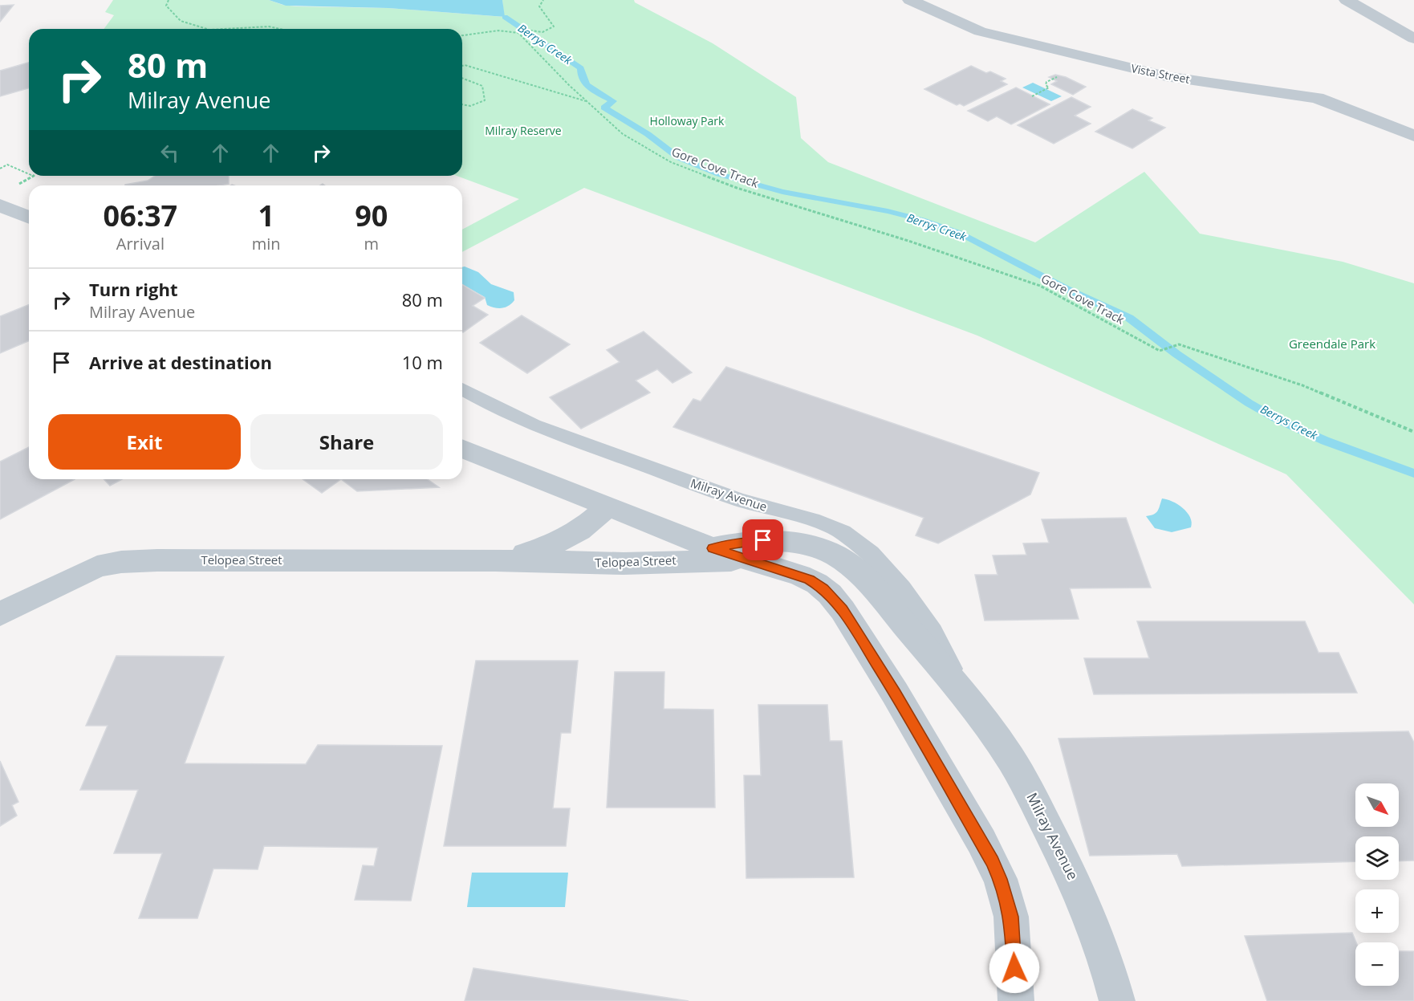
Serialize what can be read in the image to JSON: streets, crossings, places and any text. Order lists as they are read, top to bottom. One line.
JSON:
{"streets":{"street":["Vista Street","Milray Avenue","Telopea Street"],"path":["Gore Cove Track"]},"water":["Berrys Creek"],"parks":["Holloway Park","Milray Reserve","Greendale Park"],"north":"bottom right","page":{"turn":["80 m","Milray Avenue"],"eta":["06:37","Arrival","1","min","90","m"],"list":[{"name":"Turn right","note":"Milray Avenue","value":"80 m"},{"name":"Arrive at destination","value":"10 m"}],"buttons":["Exit","Share"],"map_buttons":["+","−"]}}
